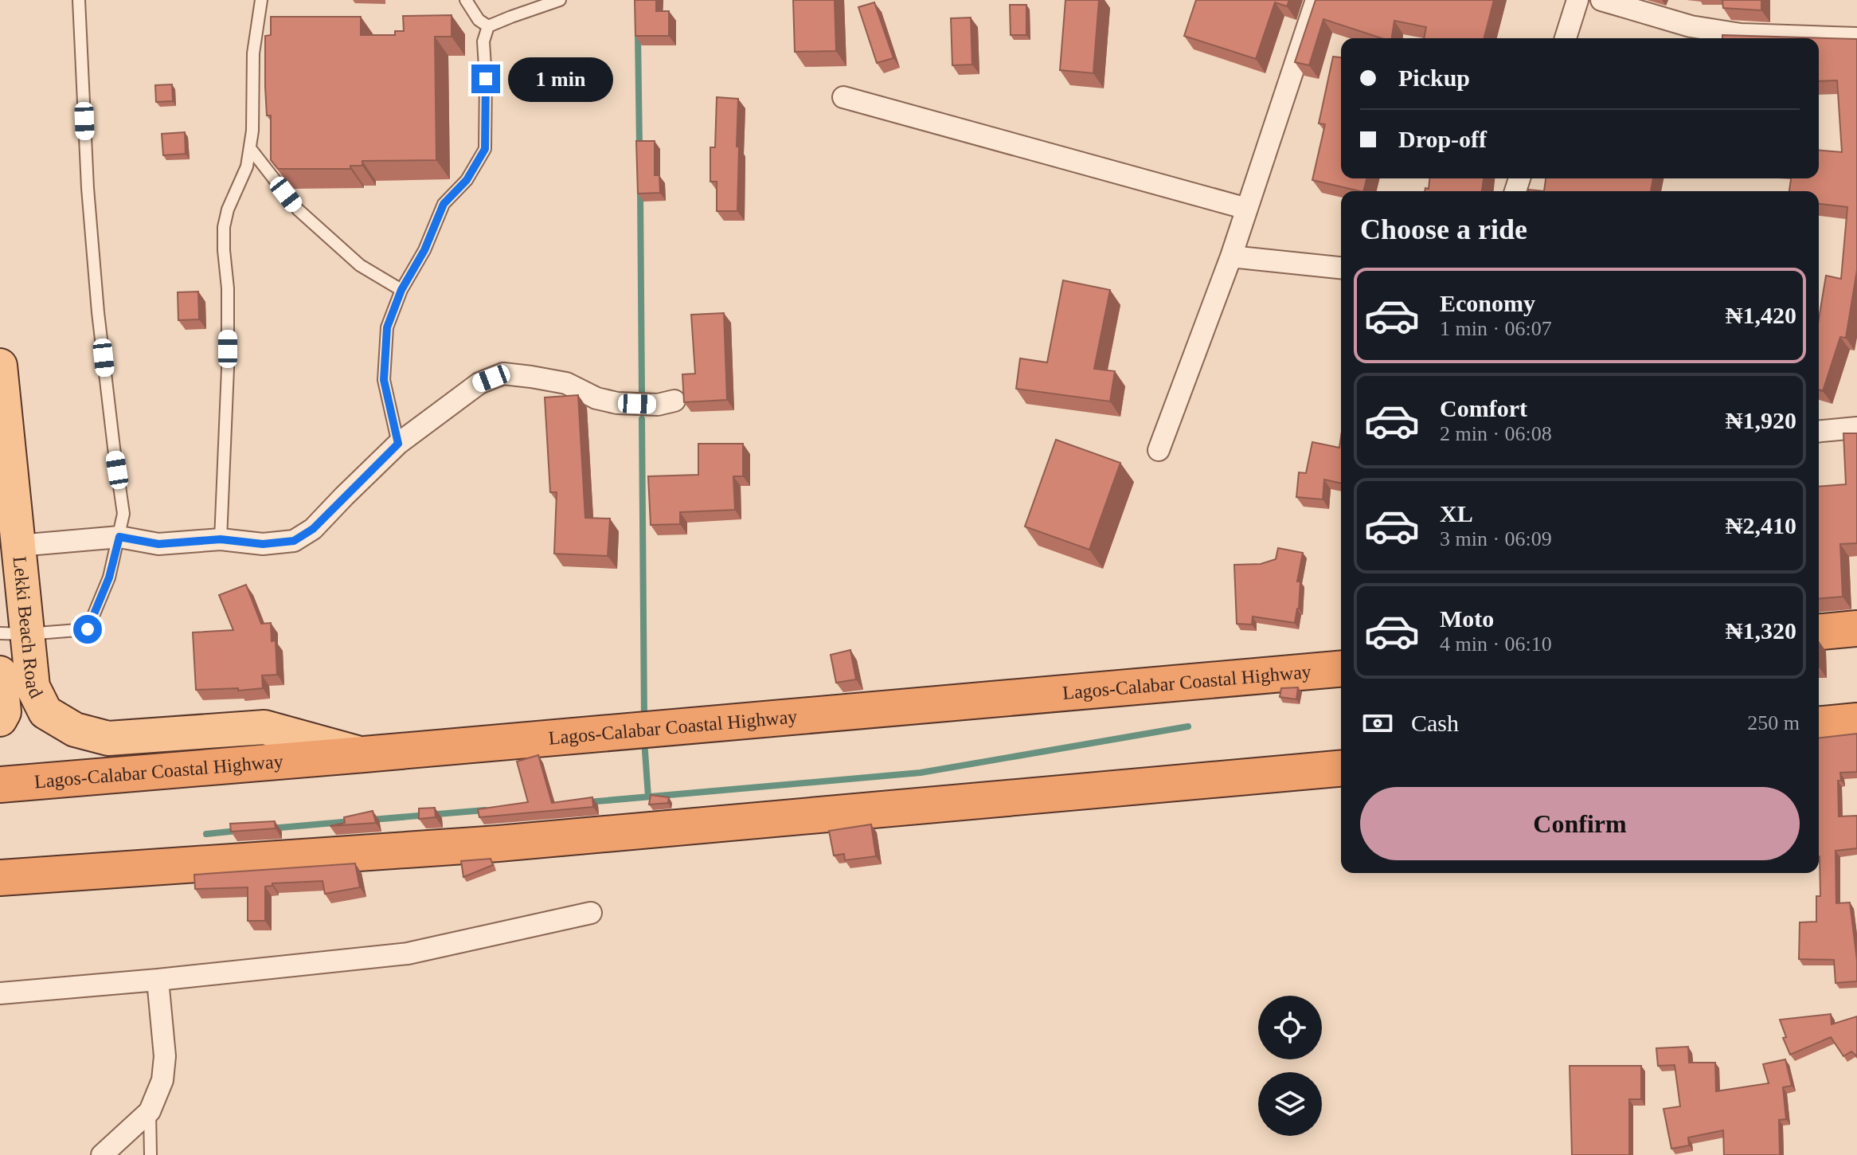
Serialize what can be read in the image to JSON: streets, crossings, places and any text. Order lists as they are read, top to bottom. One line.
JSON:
{"streets":{"highway":["Lagos-Calabar Coastal Highway"],"main road":["Lekki Beach Road"]},"crossings":[["Lekki Beach Road","Lagos-Calabar Coastal Highway"]],"page":{"banner":["Pickup","Drop-off"],"bubble":"1 min","heading":"Choose a ride","list":[{"name":"Economy","note":"1 min · 06:07","value":"₦1,420"},{"name":"Comfort","note":"2 min · 06:08","value":"₦1,920"},{"name":"XL","note":"3 min · 06:09","value":"₦2,410"},{"name":"Moto","note":"4 min · 06:10","value":"₦1,320"}],"pay":["Cash","250 m"],"buttons":"Confirm"}}
